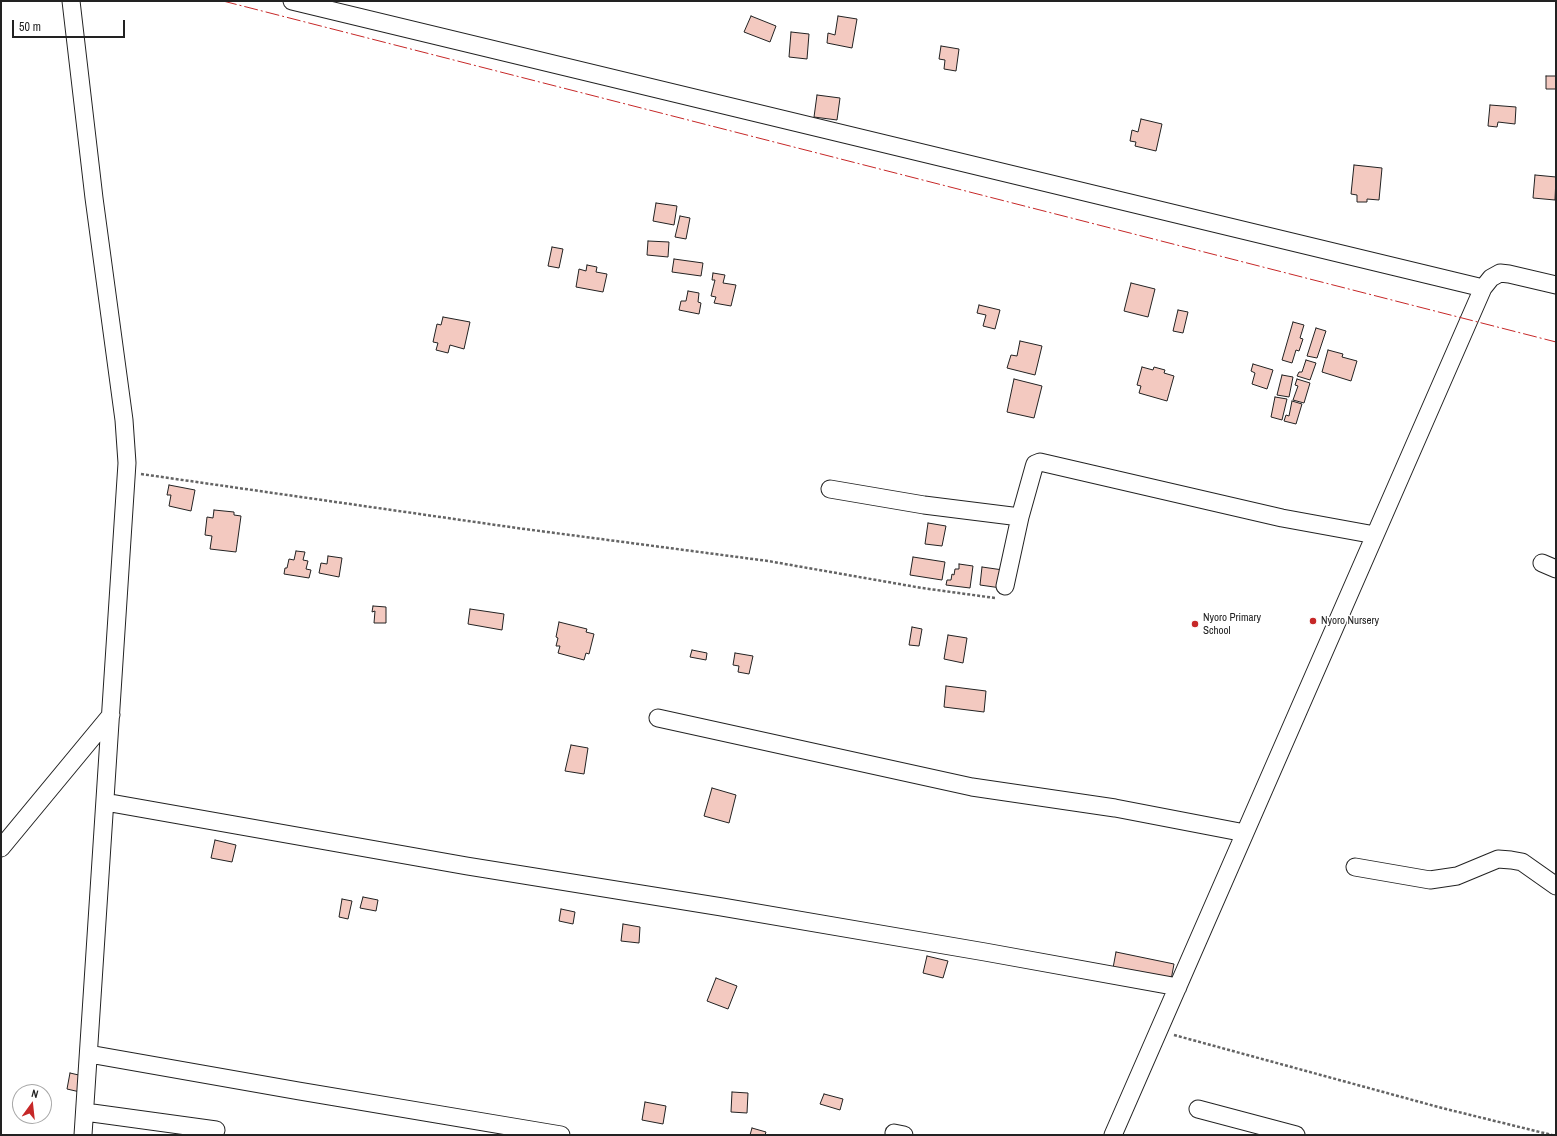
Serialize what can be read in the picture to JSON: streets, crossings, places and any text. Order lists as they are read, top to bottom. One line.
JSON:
{"places":["Nyoro Nursery","Nyoro Primary School"],"scale_bar":"50 m","north":"top"}
